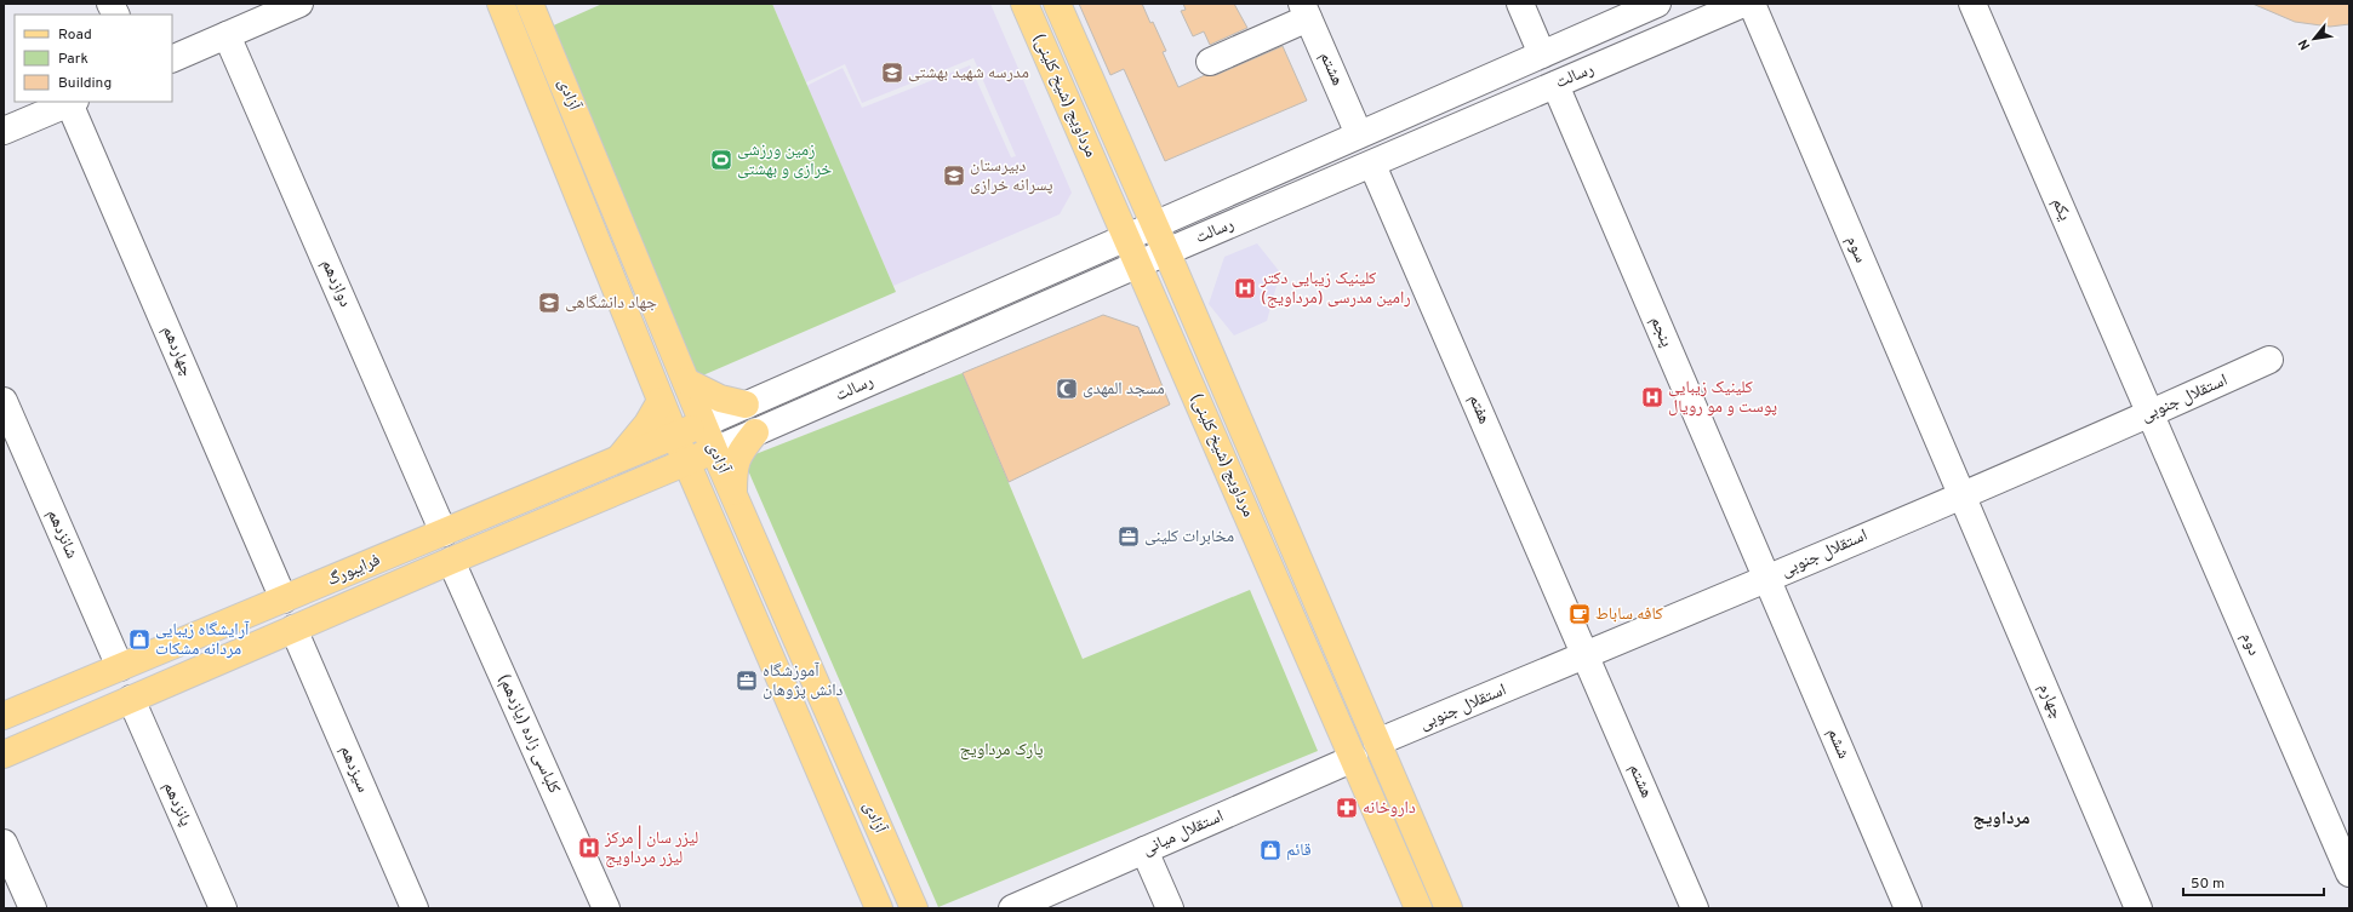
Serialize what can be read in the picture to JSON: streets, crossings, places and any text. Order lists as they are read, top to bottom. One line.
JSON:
{"streets":{"main road":["رسالت","آزادی","مرداویج (شیخ کلینی)","فرایبورگ"],"street":["هشتم","یکم","سوم","دوازدهم","پنجم","چهاردهم","استقلال جنوبی","هفتم","شانزدهم","دوم","چهارم","کلباسی زاده (یازدهم)","ششم","سیزدهم","پانزدهم","استقلال میانی"]},"crossings":[["هشتم","رسالت"],["هشتم","استقلال جنوبی"],["هشتم","هفتم"],["رسالت","آزادی"],["رسالت","مرداویج (شیخ کلینی)"],["رسالت","پنجم"],["رسالت","هفتم"],["رسالت","فرایبورگ"],["آزادی","فرایبورگ"],["مرداویج (شیخ کلینی)","استقلال جنوبی"],["مرداویج (شیخ کلینی)","استقلال میانی"],["یکم","استقلال جنوبی"],["یکم","دوم"],["سوم","استقلال جنوبی"],["سوم","چهارم"],["دوازدهم","فرایبورگ"],["پنجم","استقلال جنوبی"],["پنجم","ششم"],["چهاردهم","فرایبورگ"],["استقلال جنوبی","هفتم"],["استقلال جنوبی","دوم"],["استقلال جنوبی","چهارم"],["استقلال جنوبی","ششم"],["شانزدهم","فرایبورگ"],["فرایبورگ","کلباسی زاده (یازدهم)"],["فرایبورگ","سیزدهم"],["فرایبورگ","پانزدهم"]],"districts":["مرداویج"],"parks":["پارک مرداویج"],"places":{"school or university":["مدرسه شهید بهشتی","دبیرستان پسرانه خرازی","جهاد دانشگاهی"],"sports":["زمین ورزشی خرازی و بهشتی"],"hospital":["کلینیک زیبایی دکتر رامین مدرسی (مرداویج)","کلینیک زیبایی پوست و مو رویال","لیزر سان | مرکز لیزر مرداویج"],"mosque":["مسجد المهدی"],"office":["مخابرات کلینی","آموزشگاه دانش پژوهان"],"cafe":["کافه ساباط"],"shop":["آرایشگاه زیبایی مردانه مشکات","قائم"],"pharmacy":["داروخانه"]},"legend":["Road","Park","Building"],"scale_bar":"50 m","north":"bottom left"}
